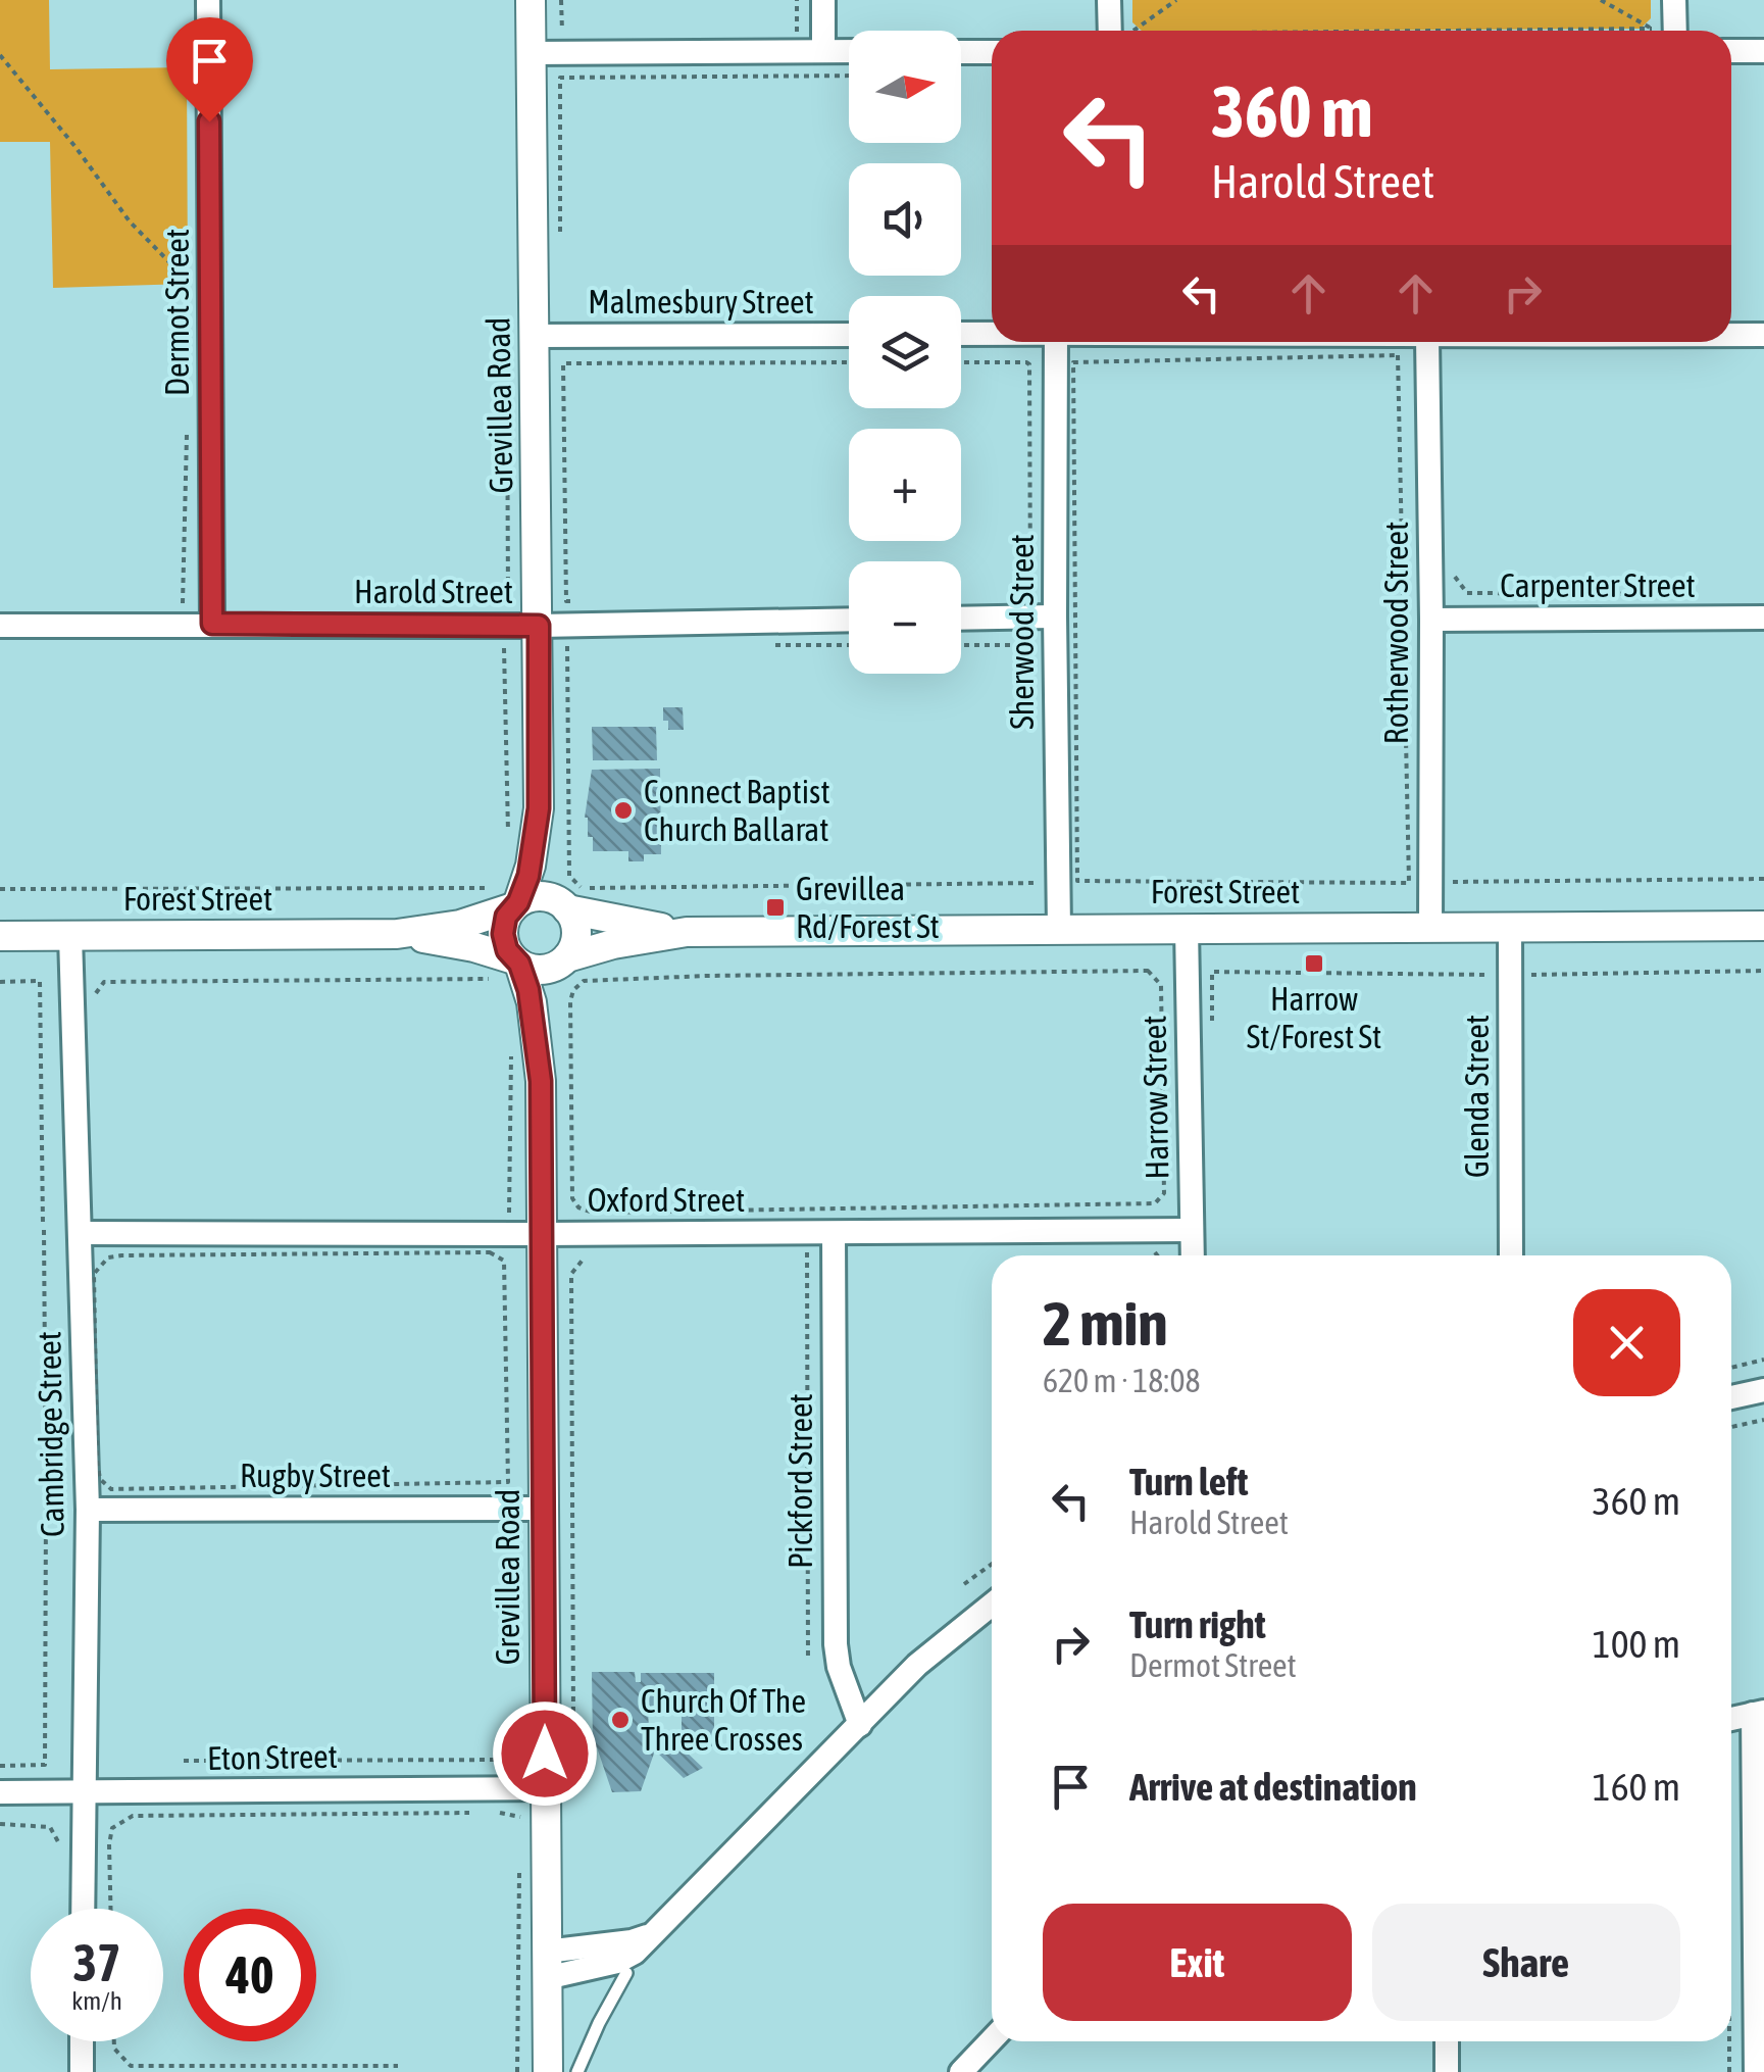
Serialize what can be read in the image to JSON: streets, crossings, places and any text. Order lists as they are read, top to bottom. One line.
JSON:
{"streets":{"street":["Malmesbury Street","Dermot Street","Grevillea Road","Carpenter Street","Harold Street","Sherwood Street","Rotherwood Street","Forest Street","Glenda Street","Harrow Street","Oxford Street","Cambridge Street","Rugby Street","Pickford Street","Eton Street"]},"crossings":[["Malmesbury Street","Grevillea Road"],["Dermot Street","Harold Street"],["Grevillea Road","Harold Street"],["Grevillea Road","Forest Street"],["Grevillea Road","Oxford Street"],["Grevillea Road","Rugby Street"],["Grevillea Road","Eton Street"],["Carpenter Street","Rotherwood Street"],["Sherwood Street","Forest Street"],["Rotherwood Street","Forest Street"],["Forest Street","Glenda Street"],["Forest Street","Harrow Street"],["Forest Street","Cambridge Street"],["Harrow Street","Oxford Street"],["Oxford Street","Cambridge Street"],["Oxford Street","Pickford Street"],["Cambridge Street","Rugby Street"],["Cambridge Street","Eton Street"]],"places":{"other":["Connect Baptist Church Ballarat","Church Of The Three Crosses"],"transit":["Grevillea Rd/Forest St","Harrow St/Forest St"]},"north":"right","page":{"map_buttons":["+","−"],"turn":["360 m","Harold Street"],"heading":["2 min","620 m · 18:08"],"list":[{"name":"Turn left","note":"Harold Street","value":"360 m"},{"name":"Turn right","note":"Dermot Street","value":"100 m"},{"name":"Arrive at destination","value":"160 m"}],"buttons":["Exit","Share"],"speed":"37 km/h","limit":"40"}}
